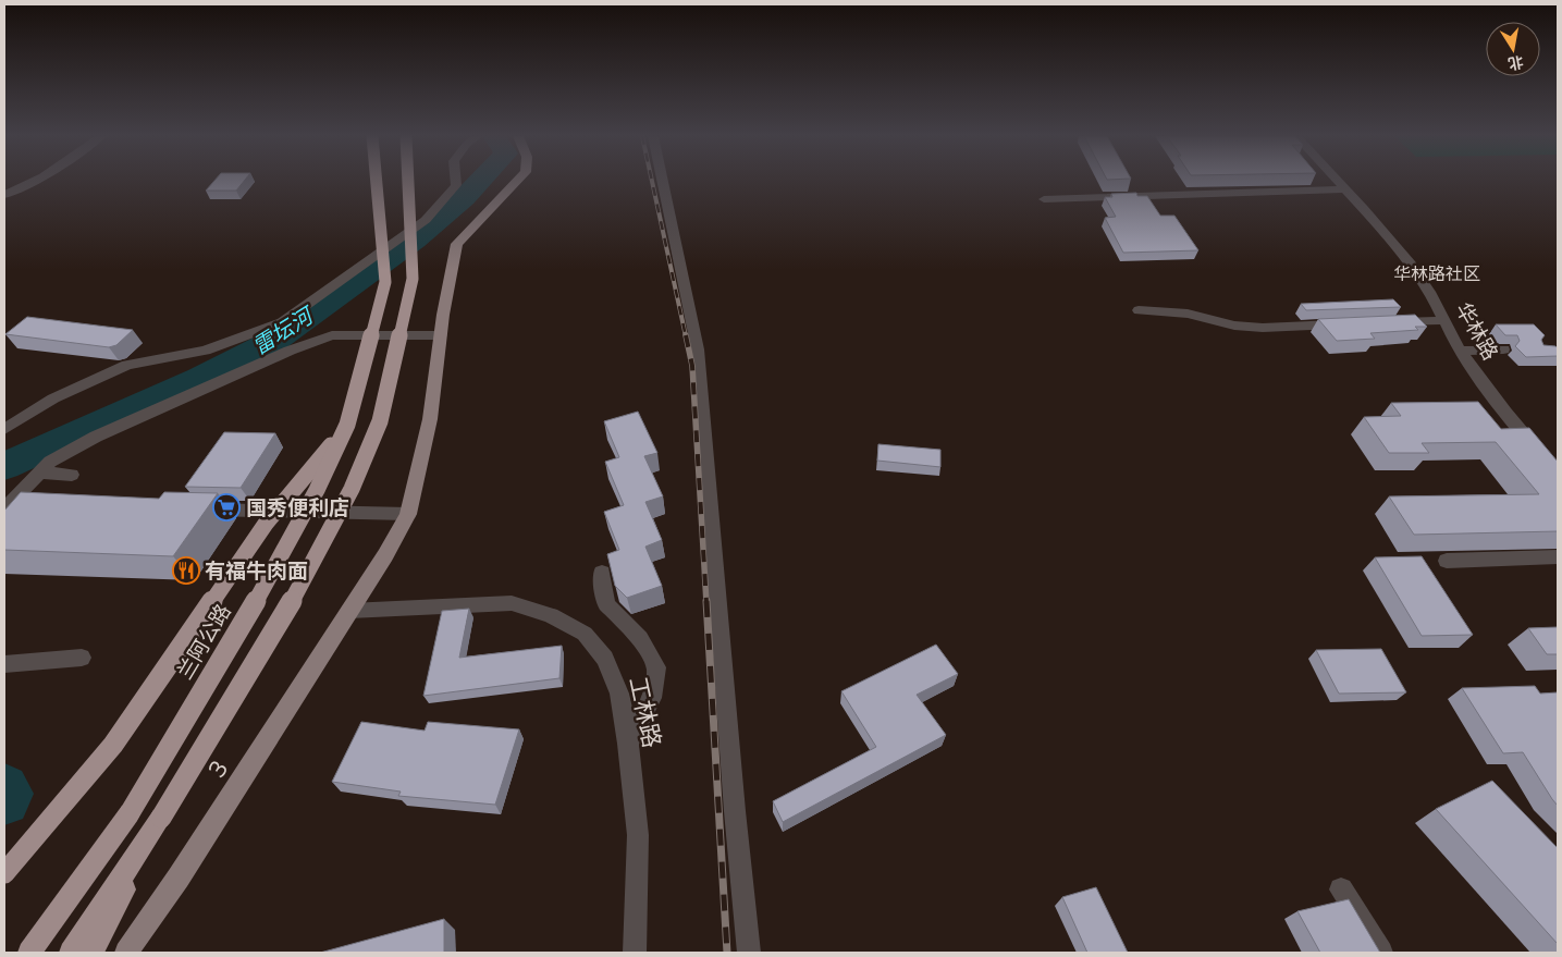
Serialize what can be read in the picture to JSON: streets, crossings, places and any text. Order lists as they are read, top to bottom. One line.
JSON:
{"streets":{"highway":["兰阿公路"],"main road":["3"],"street":["华林路","工林路"]},"crossings":[["工林路","3"]],"districts":["华林路社区"],"water":["雷坛河"],"places":{"supermarket":["国秀便利店"],"restaurant":["有福牛肉面"]},"north":"bottom"}
